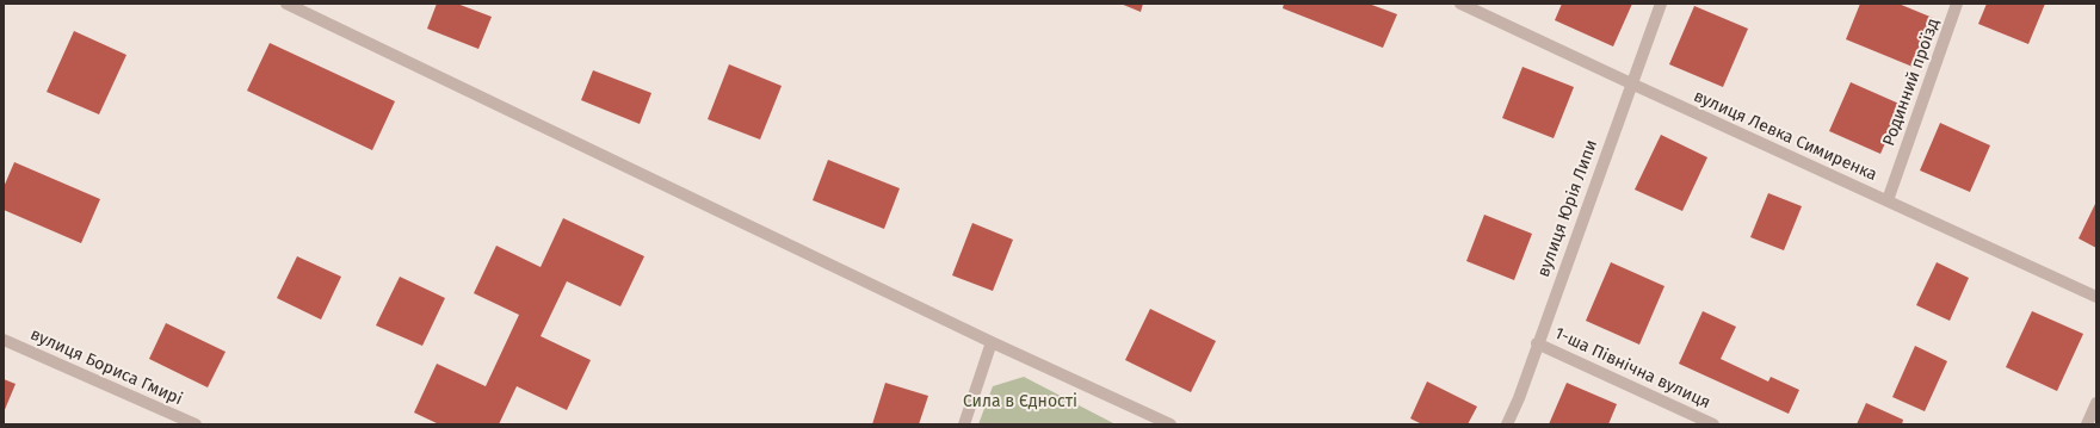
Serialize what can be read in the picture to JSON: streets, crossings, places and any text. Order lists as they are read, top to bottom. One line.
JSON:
{"streets":{"street":["Родинний проїзд","вулиця Левка Симиренка","вулиця Юрія Липи","вулиця Бориса Гмирі","1-ша Північна вулиця"]},"crossings":[["Родинний проїзд","вулиця Левка Симиренка"],["вулиця Левка Симиренка","вулиця Юрія Липи"],["вулиця Юрія Липи","1-ша Північна вулиця"]],"parks":["Сила в Єдності"]}
